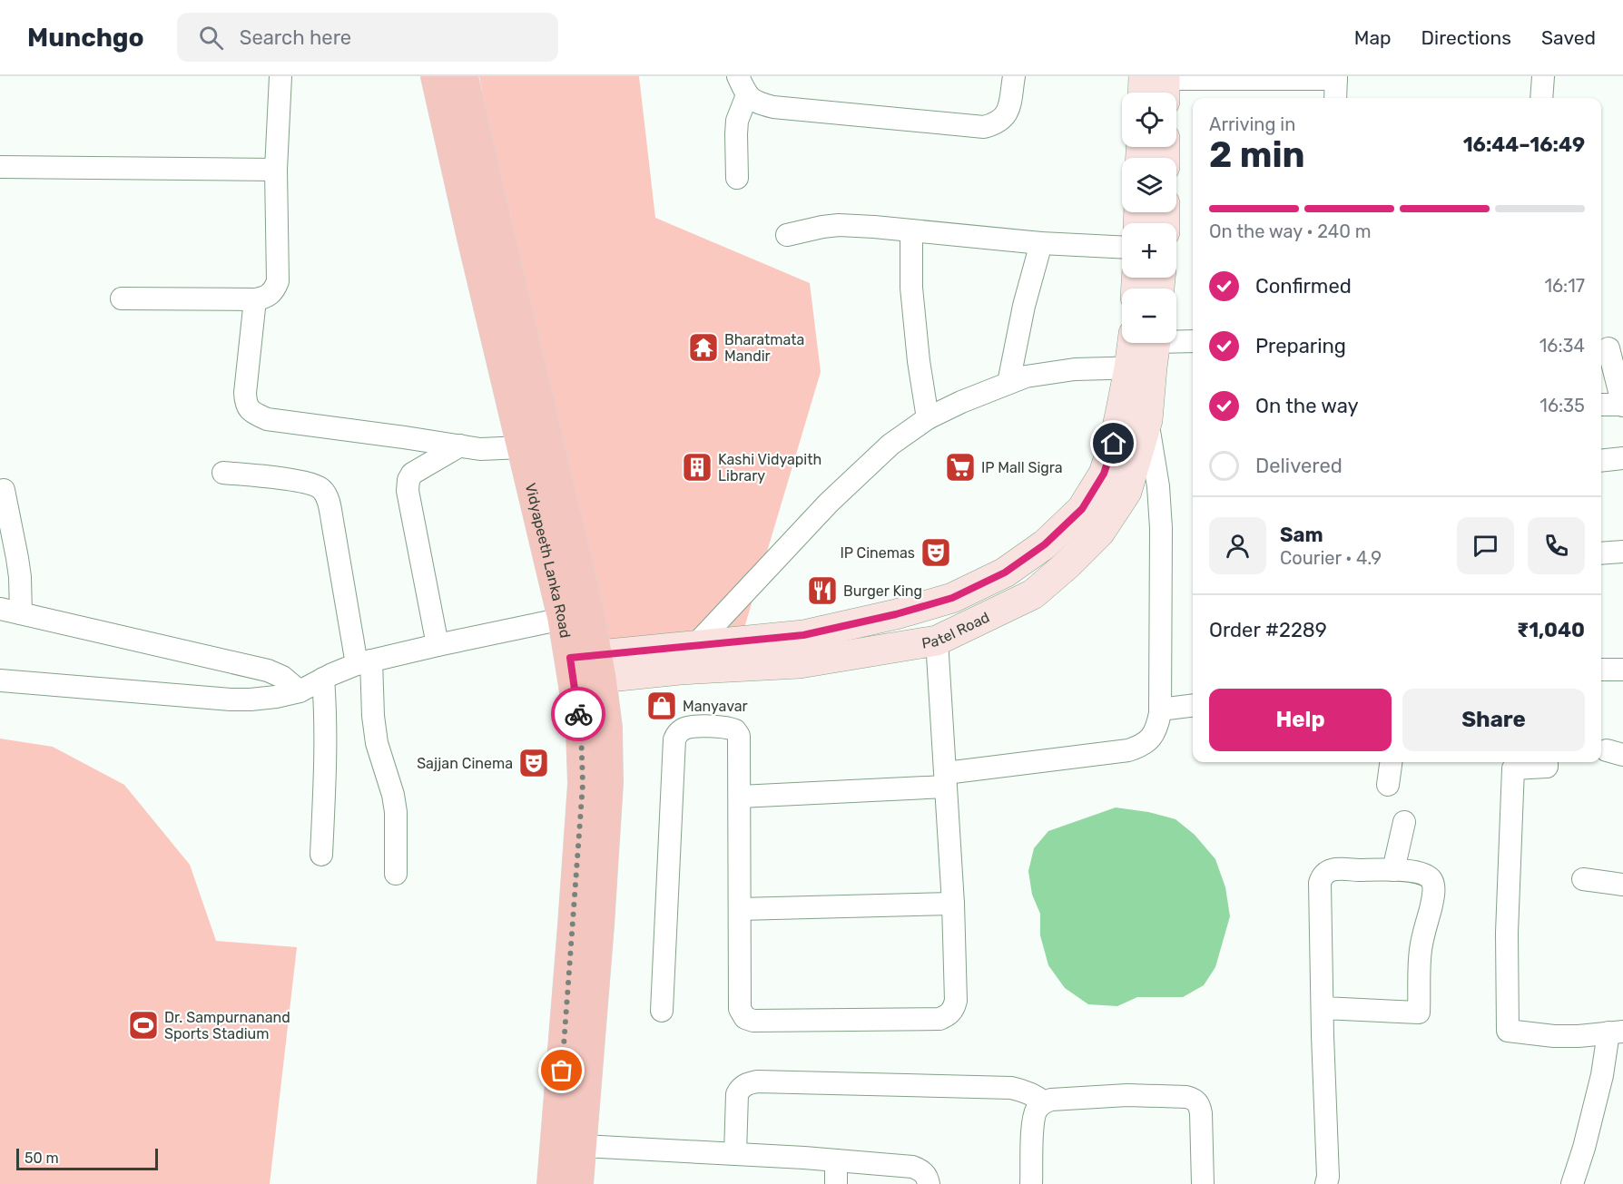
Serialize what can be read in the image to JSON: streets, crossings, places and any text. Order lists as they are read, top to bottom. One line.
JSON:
{"streets":{"main road":["Vidyapeeth Lanka Road"],"street":["Patel Road"]},"crossings":[["Vidyapeeth Lanka Road","Patel Road"]],"places":{"temple":["Bharatmata Mandir"],"building":["Kashi Vidyapith Library"],"supermarket":["IP Mall Sigra"],"theatre":["IP Cinemas","Sajjan Cinema"],"restaurant":["Burger King"],"shop":["Manyavar"],"sports":["Dr. Sampurnanand Sports Stadium"]},"scale_bar":"50 m","page":{"header":"Munchgo","search":"Search here","nav":["Map","Directions","Saved"],"map_buttons":["+","−"],"heading":["2 min","Arriving in","16:44–16:49"],"panel":["Sam","Courier · 4.9","Order #2289","₹1,040"],"bar":"On the way · 240 m","list":[["Confirmed","16:17"],["Preparing","16:34"],["On the way","16:35"],"Delivered"],"buttons":["Help","Share"],"scale":"50 m"}}
